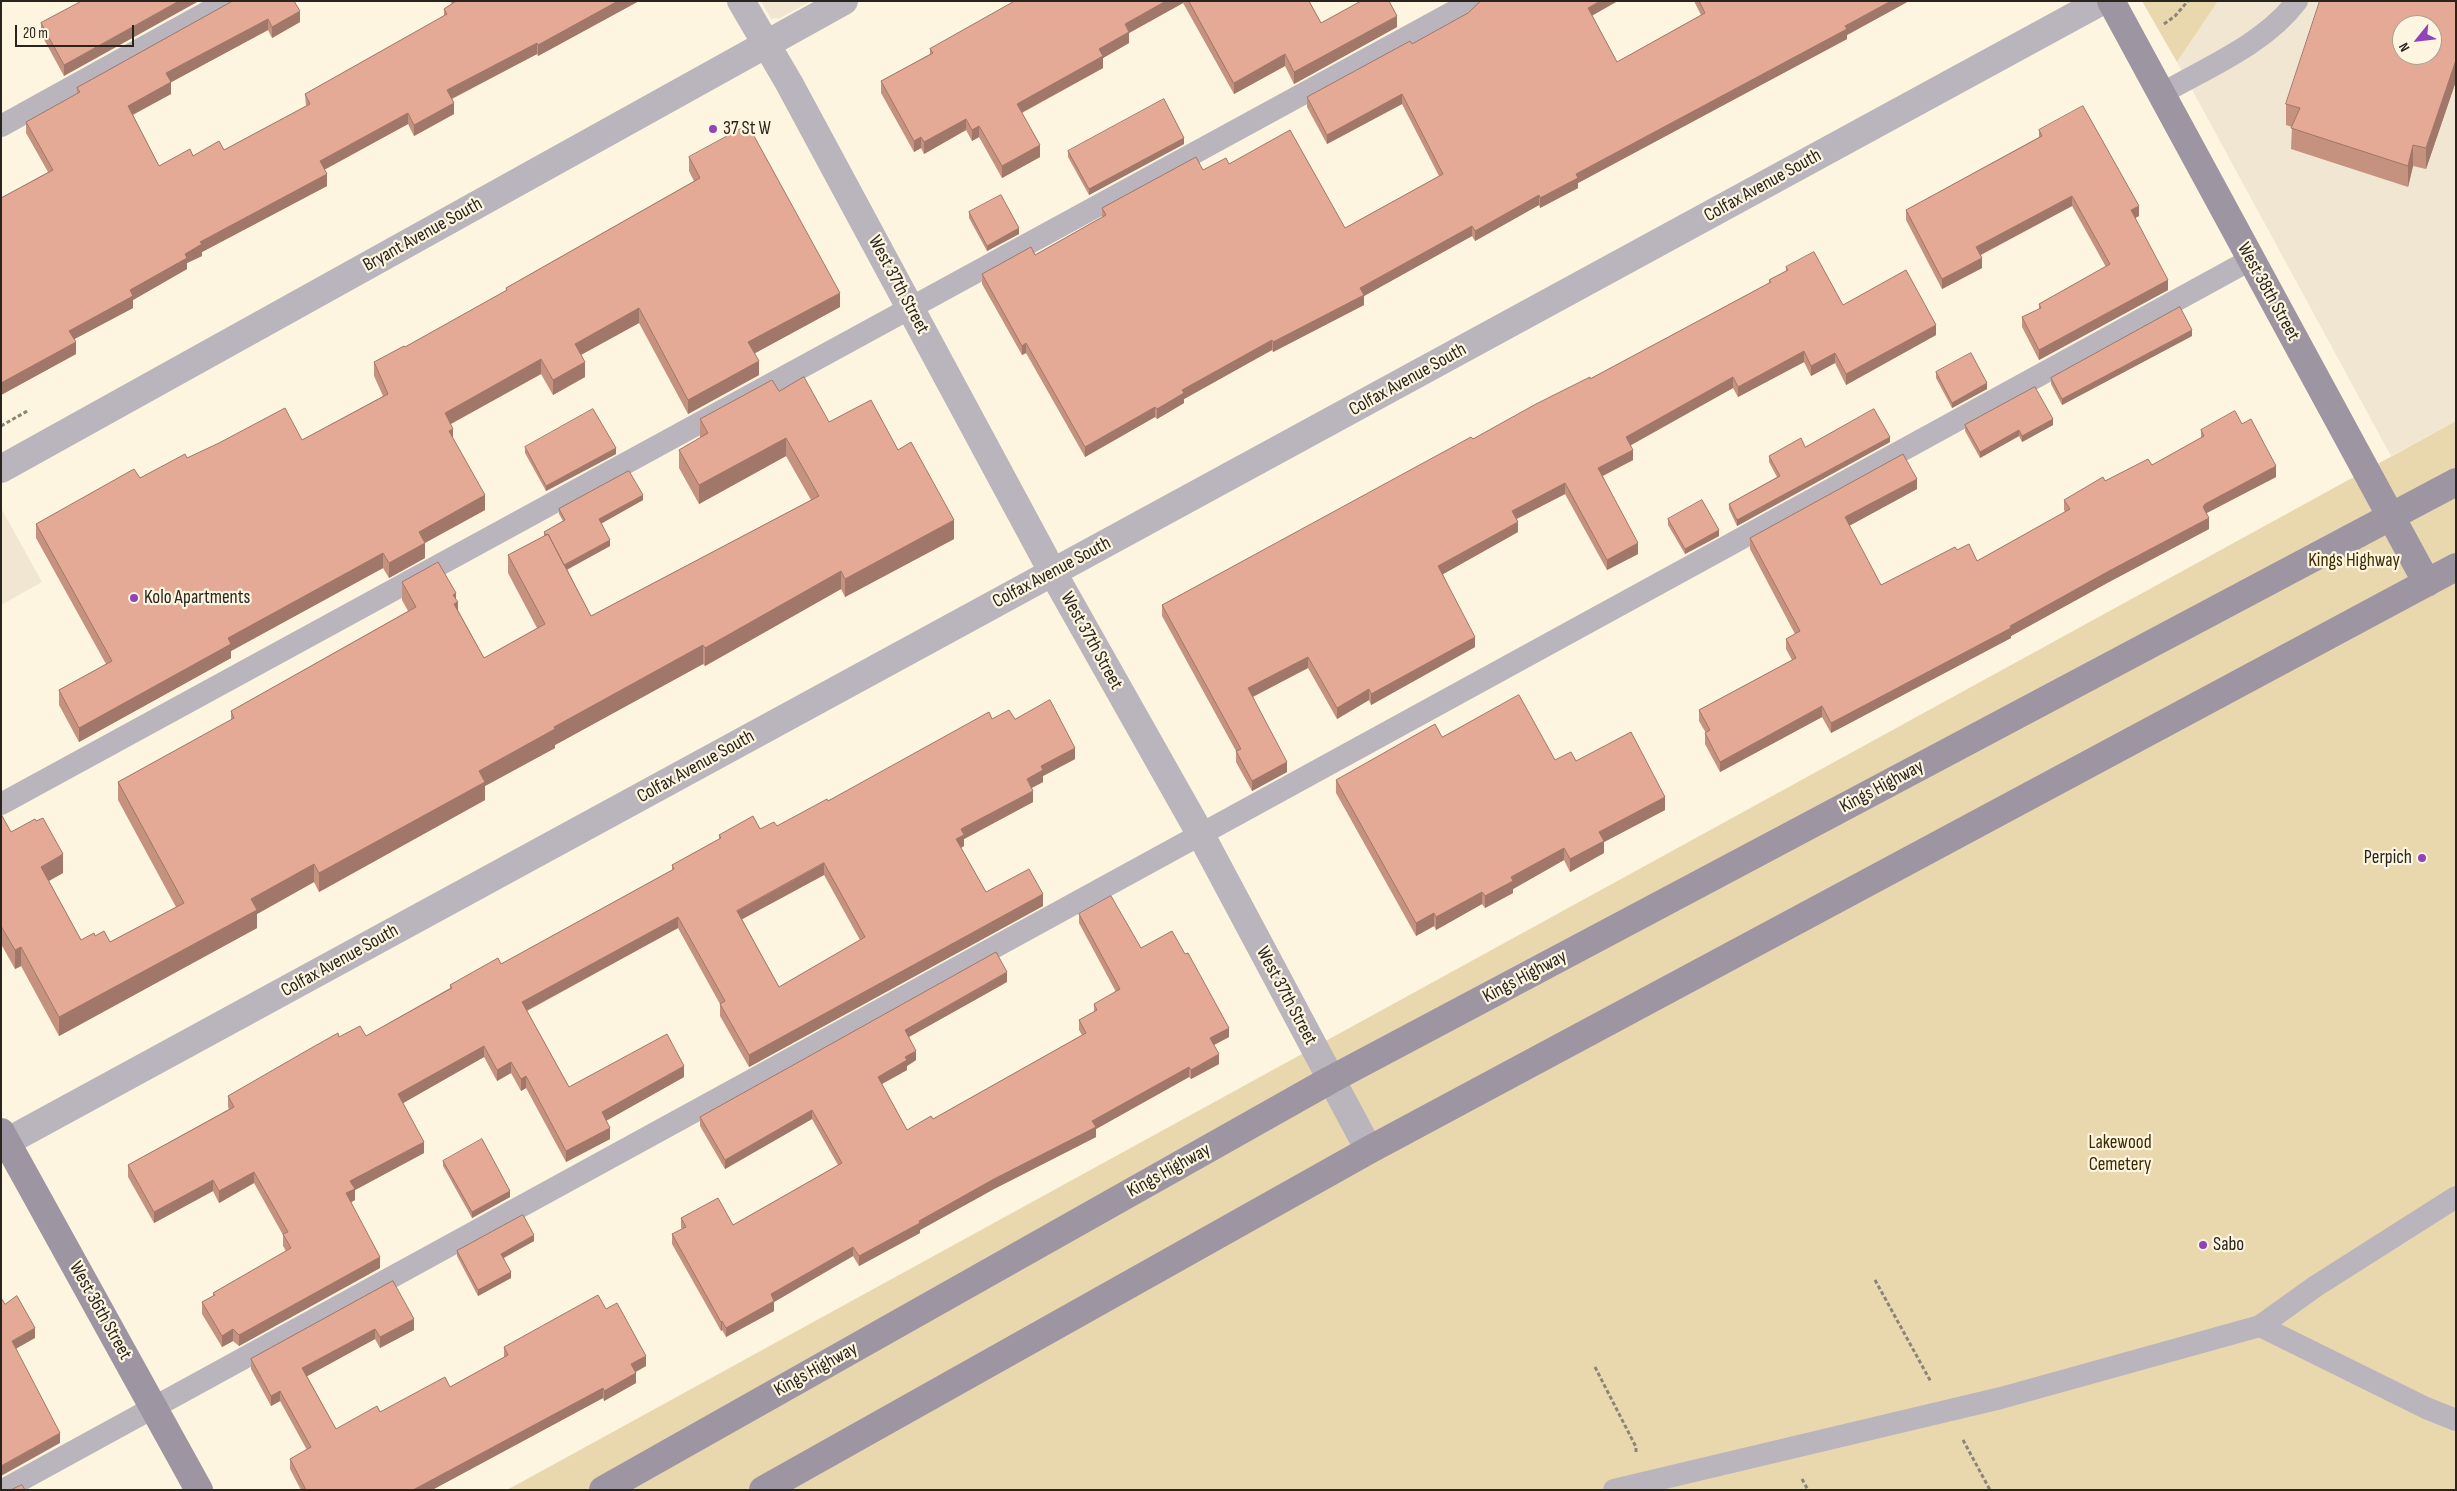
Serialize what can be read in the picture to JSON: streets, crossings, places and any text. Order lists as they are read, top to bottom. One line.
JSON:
{"streets":{"street":["Colfax Avenue South","Bryant Avenue South","West 37th Street","West 38th Street","Kings Highway","West 36th Street"]},"crossings":[["Colfax Avenue South","West 37th Street"],["Colfax Avenue South","West 36th Street"],["Bryant Avenue South","West 37th Street"],["West 37th Street","Kings Highway"],["West 38th Street","Kings Highway"]],"parks":["Kings Highway","Lakewood Cemetery"],"places":["37 St W","Kolo Apartments","Perpich","Sabo"],"scale_bar":"20 m","north":"bottom left"}
